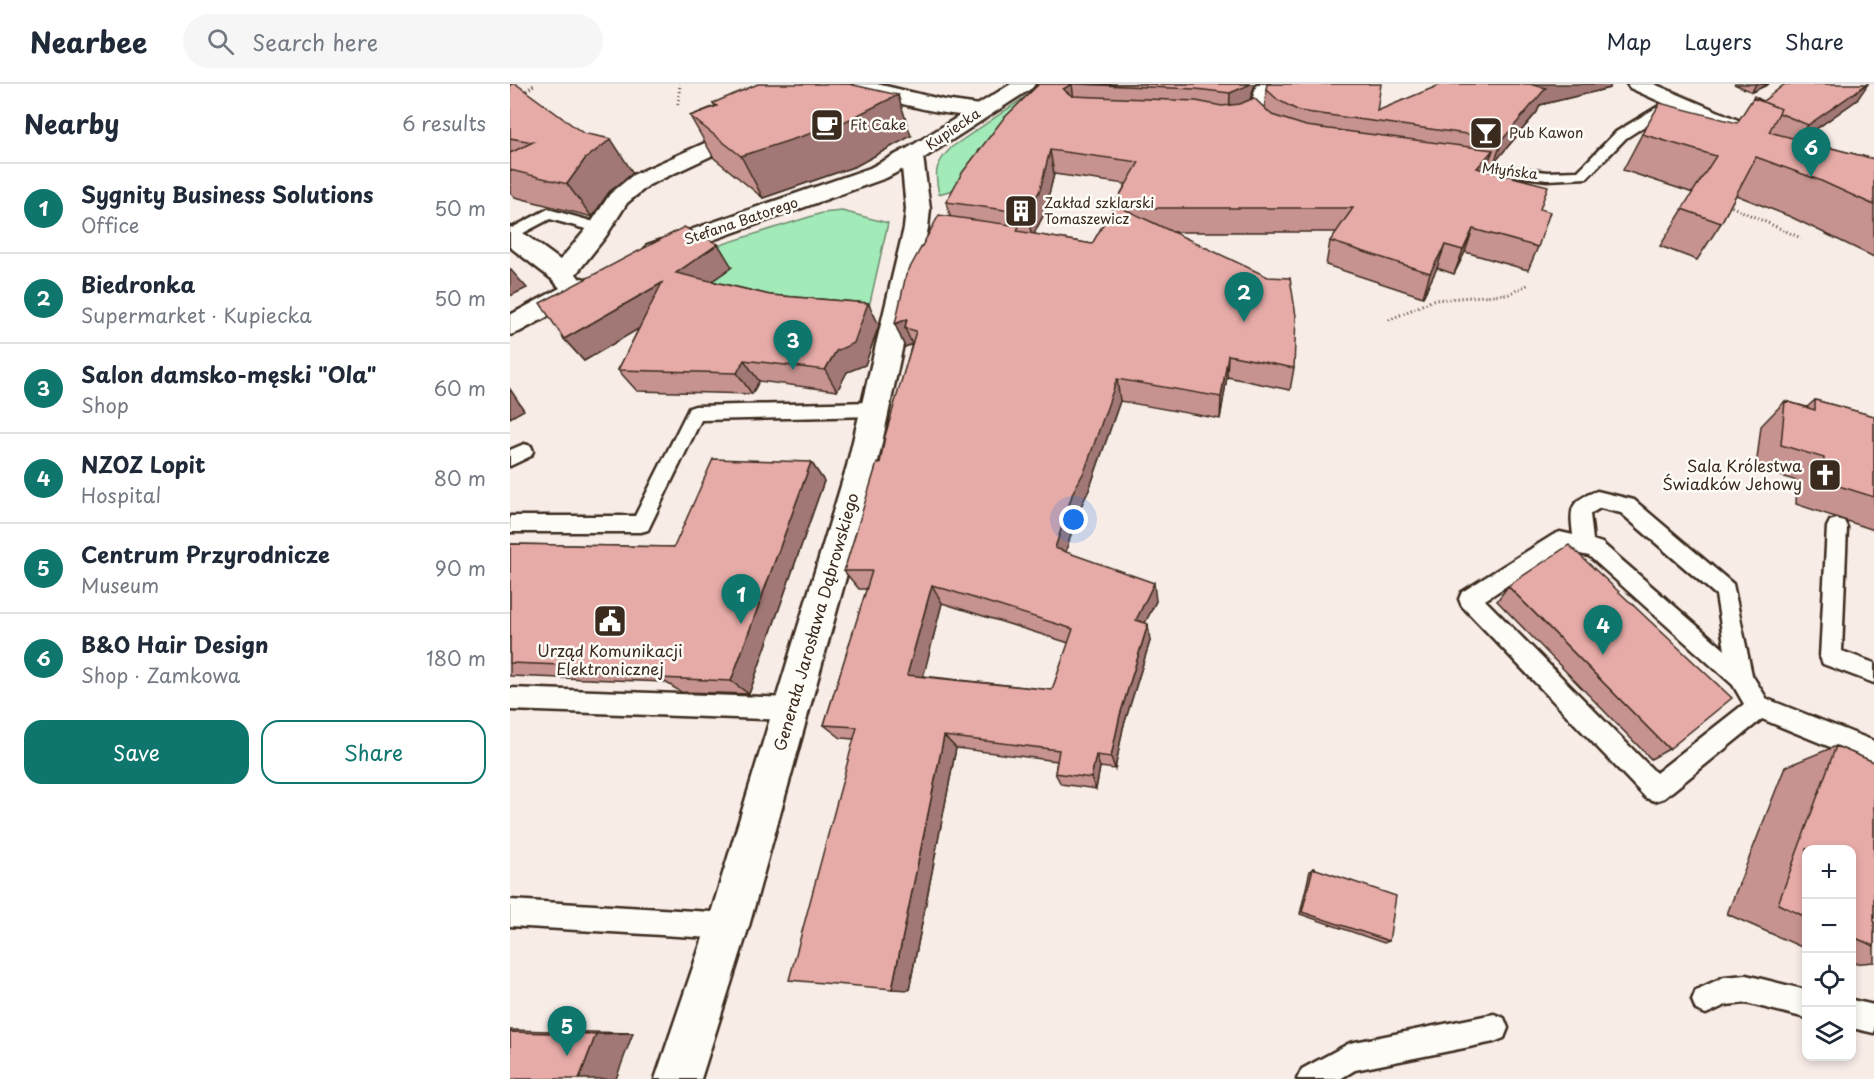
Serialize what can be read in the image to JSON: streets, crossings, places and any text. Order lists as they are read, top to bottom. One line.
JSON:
{"streets":{"street":["Kupiecka","Stefana Batorego","Generała Jarosława Dąbrowskiego"],"lane":["Młyńska"]},"crossings":[["Kupiecka","Stefana Batorego"],["Kupiecka","Generała Jarosława Dąbrowskiego"],["Stefana Batorego","Generała Jarosława Dąbrowskiego"]],"places":{"cafe":["Fit Cake"],"bar":["Pub Kawon"],"building":["Zakład szklarski Tomaszewicz"],"church":["Sala Królestwa Świadków Jehowy"],"public building":["Urząd Komunikacji Elektronicznej"]},"page":{"header":"Nearbee","search":"Search here","nav":["Map","Layers","Share"],"heading":["Nearby","6 results"],"pins":["6","2","3","1","4","5"],"list":[{"mark":"1","name":"Sygnity Business Solutions","note":"Office","value":"50 m"},{"mark":"2","name":"Biedronka","note":"Supermarket · Kupiecka","value":"50 m"},{"mark":"3","name":"Salon damsko-męski \"Ola\"","note":"Shop","value":"60 m"},{"mark":"4","name":"NZOZ Lopit","note":"Hospital","value":"80 m"},{"mark":"5","name":"Centrum Przyrodnicze","note":"Museum","value":"90 m"},{"mark":"6","name":"B&O Hair Design","note":"Shop · Zamkowa","value":"180 m"}],"buttons":["Save","Share"],"map_buttons":["+","−"]}}
